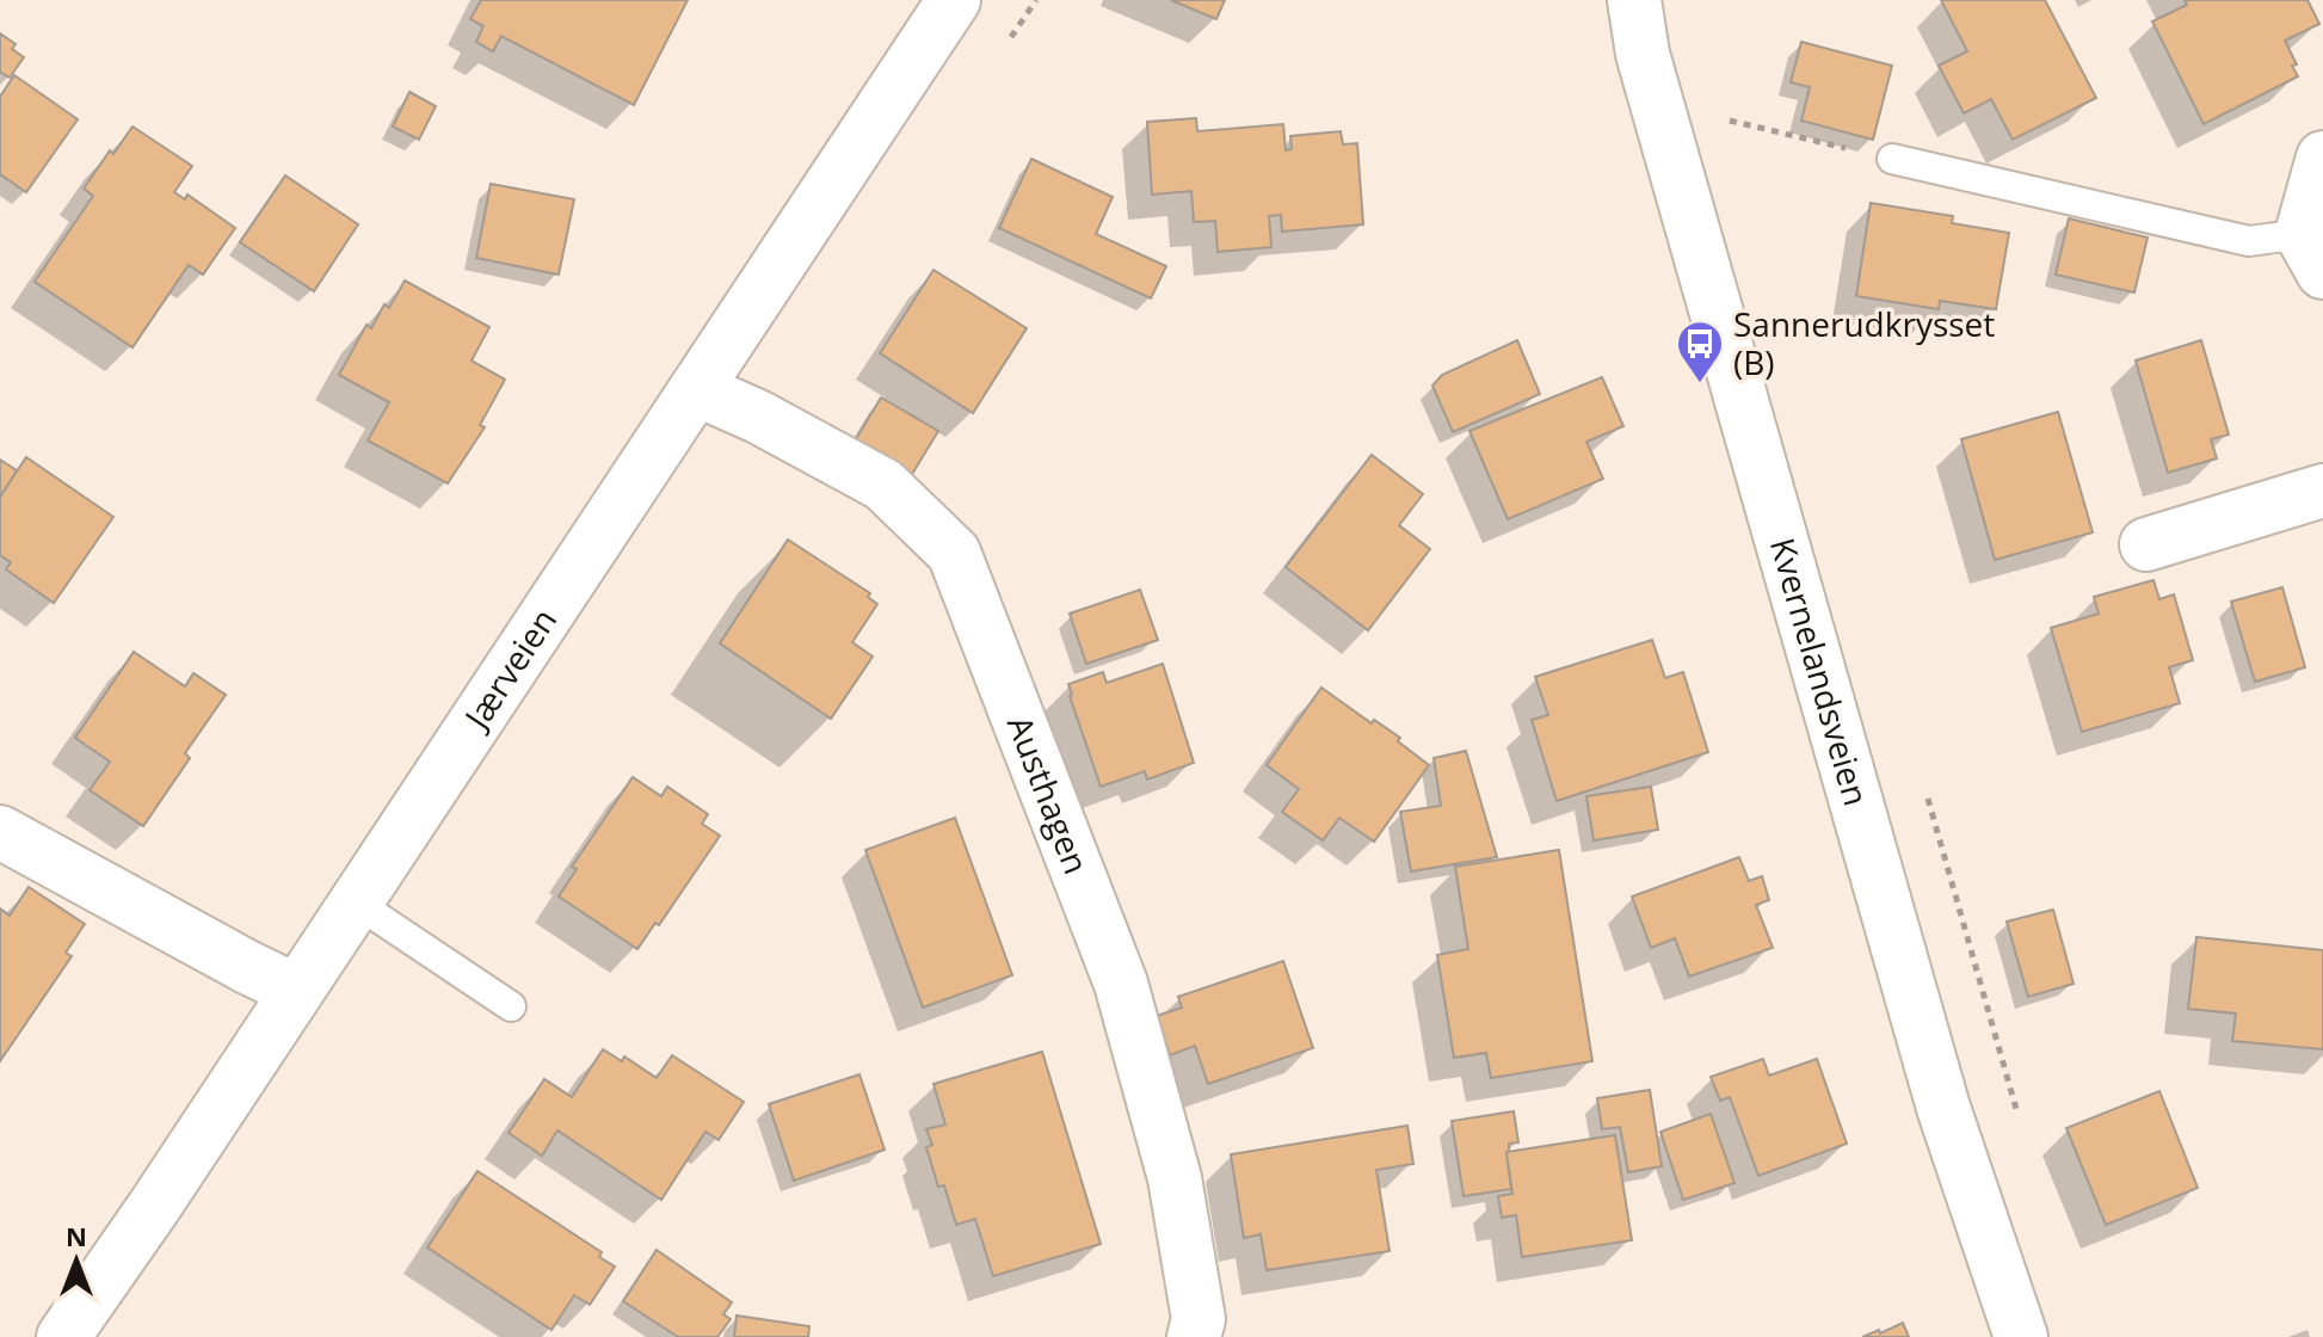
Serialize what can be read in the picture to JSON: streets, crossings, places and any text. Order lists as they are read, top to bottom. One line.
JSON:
{"streets":{"main road":["Jærveien","Kvernelandsveien","Austhagen"]},"crossings":[["Jærveien","Austhagen"]],"places":{"bus stop":["Sannerudkrysset (B)"]},"north":"top"}
